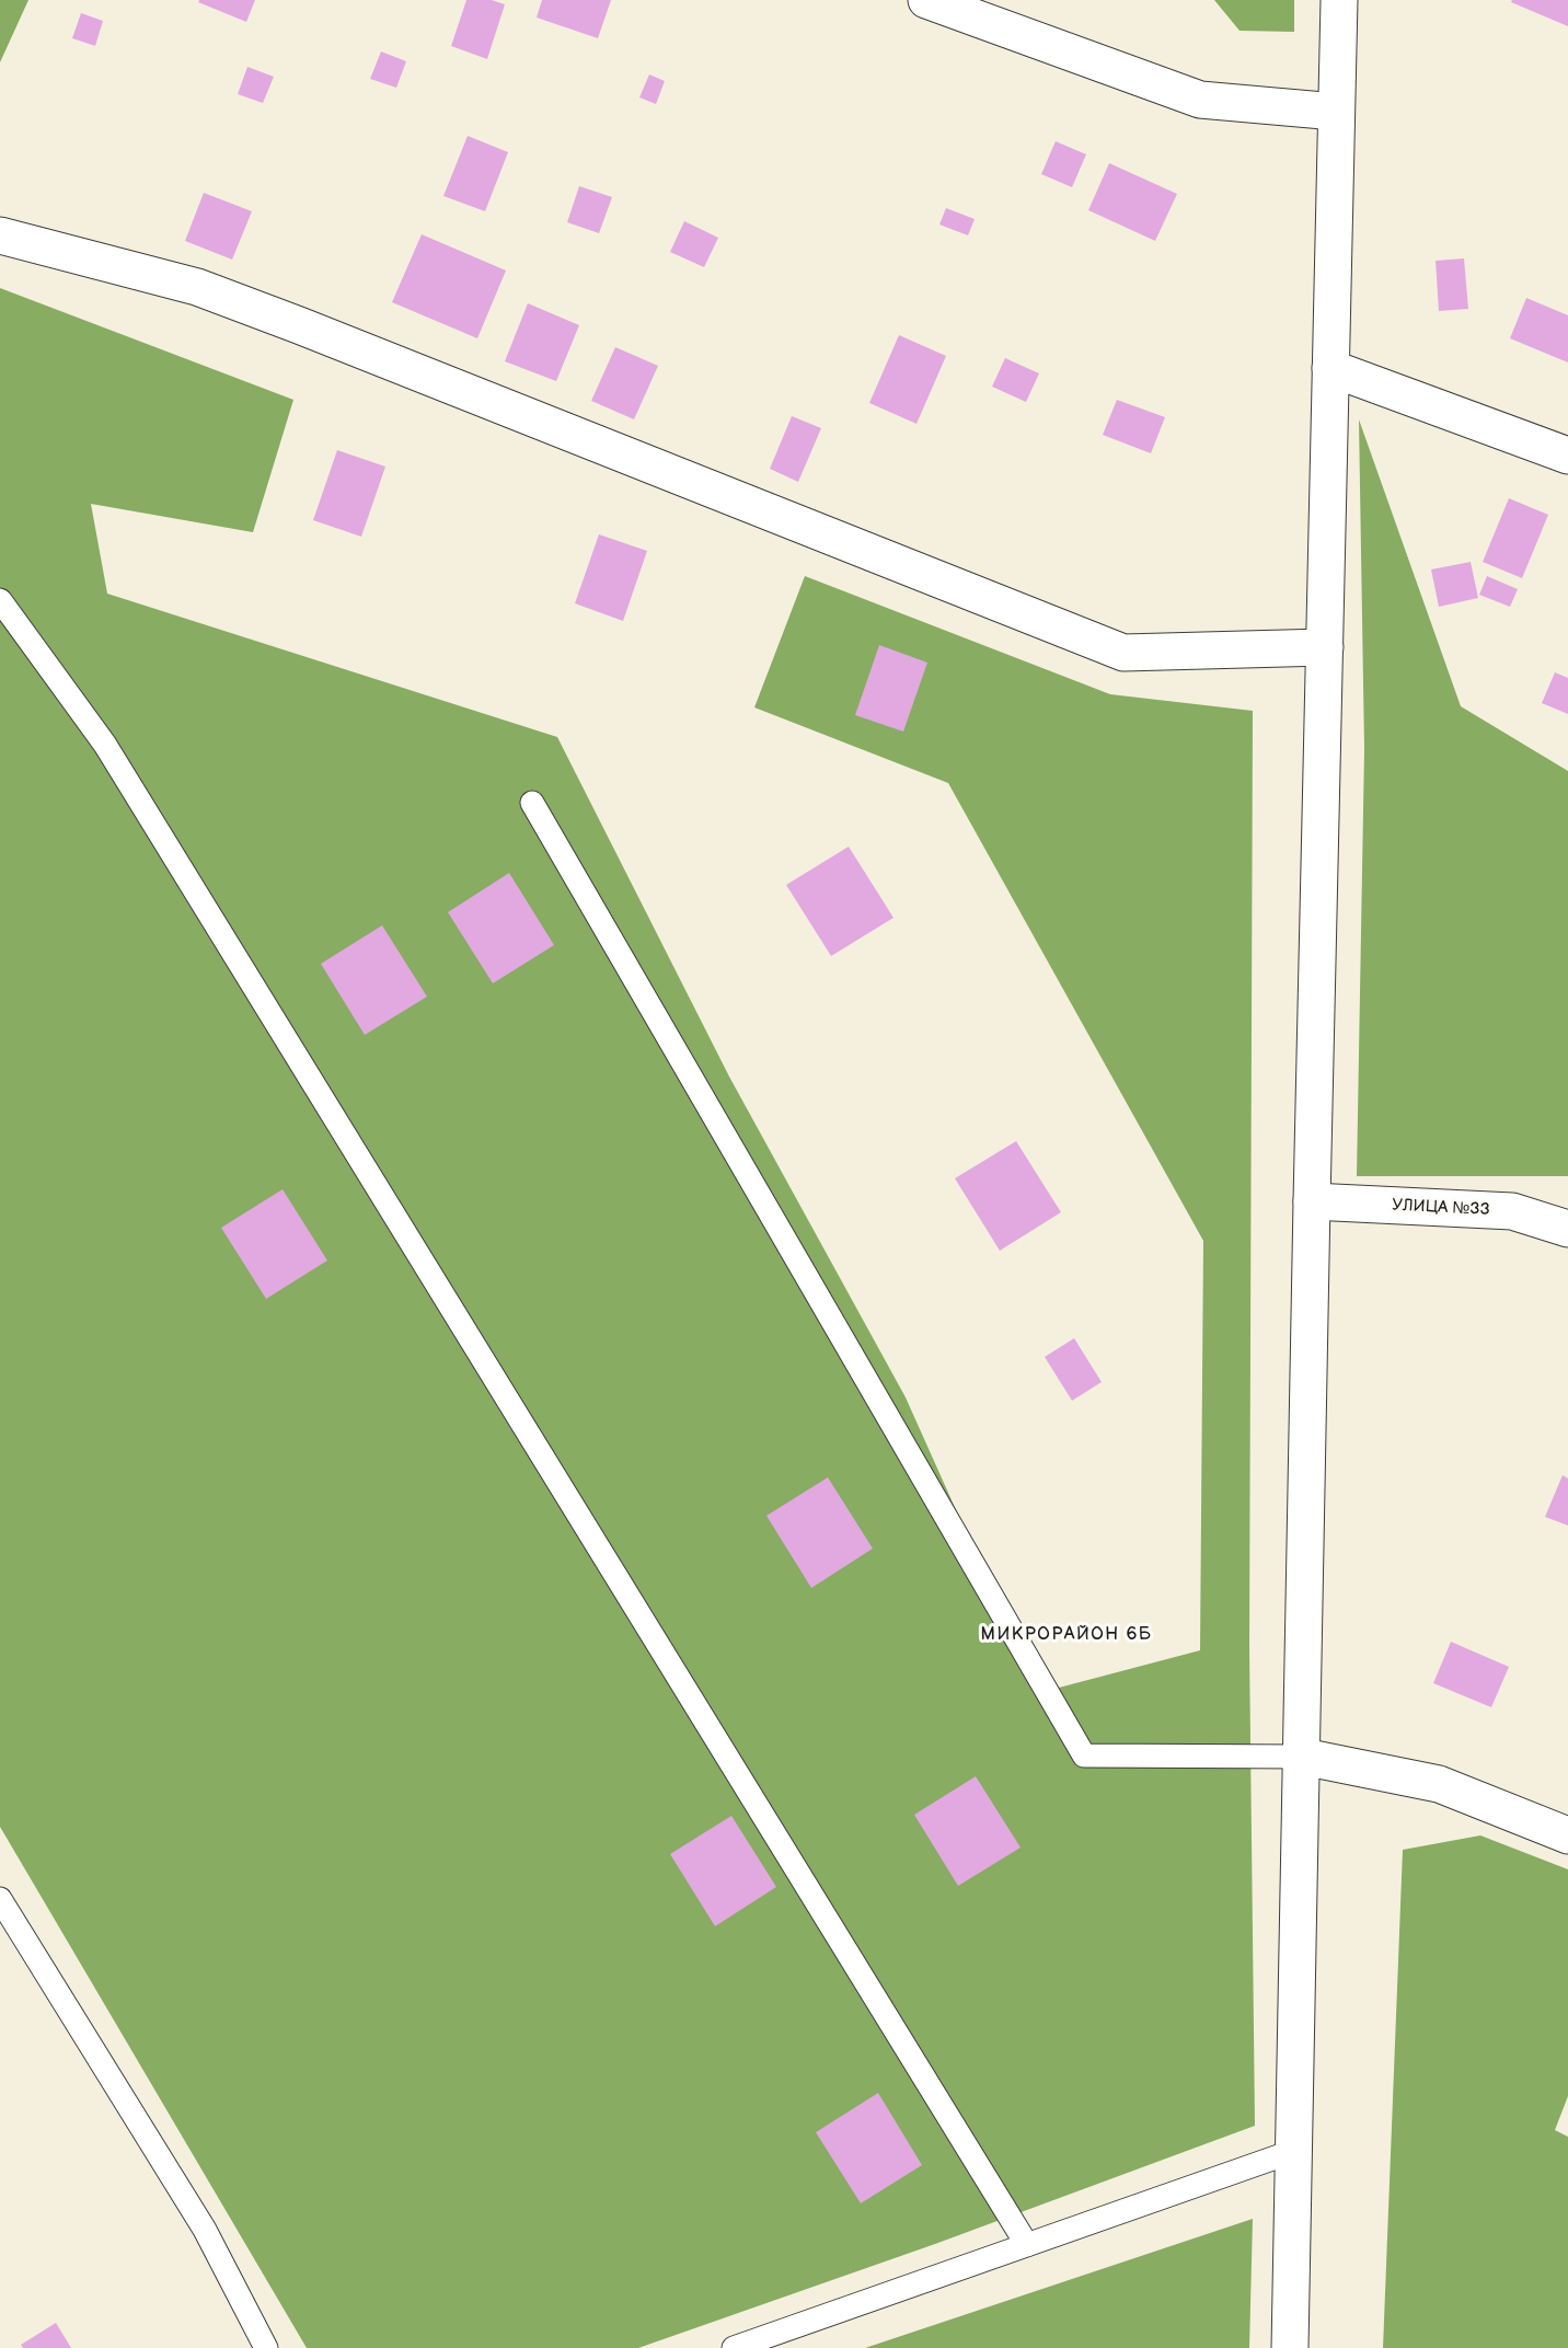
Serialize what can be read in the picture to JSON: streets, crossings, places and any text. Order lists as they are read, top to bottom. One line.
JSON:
{"streets":{"street":["УЛИЦА №33"]},"districts":["МИКРОРАЙОН 6Б"]}
